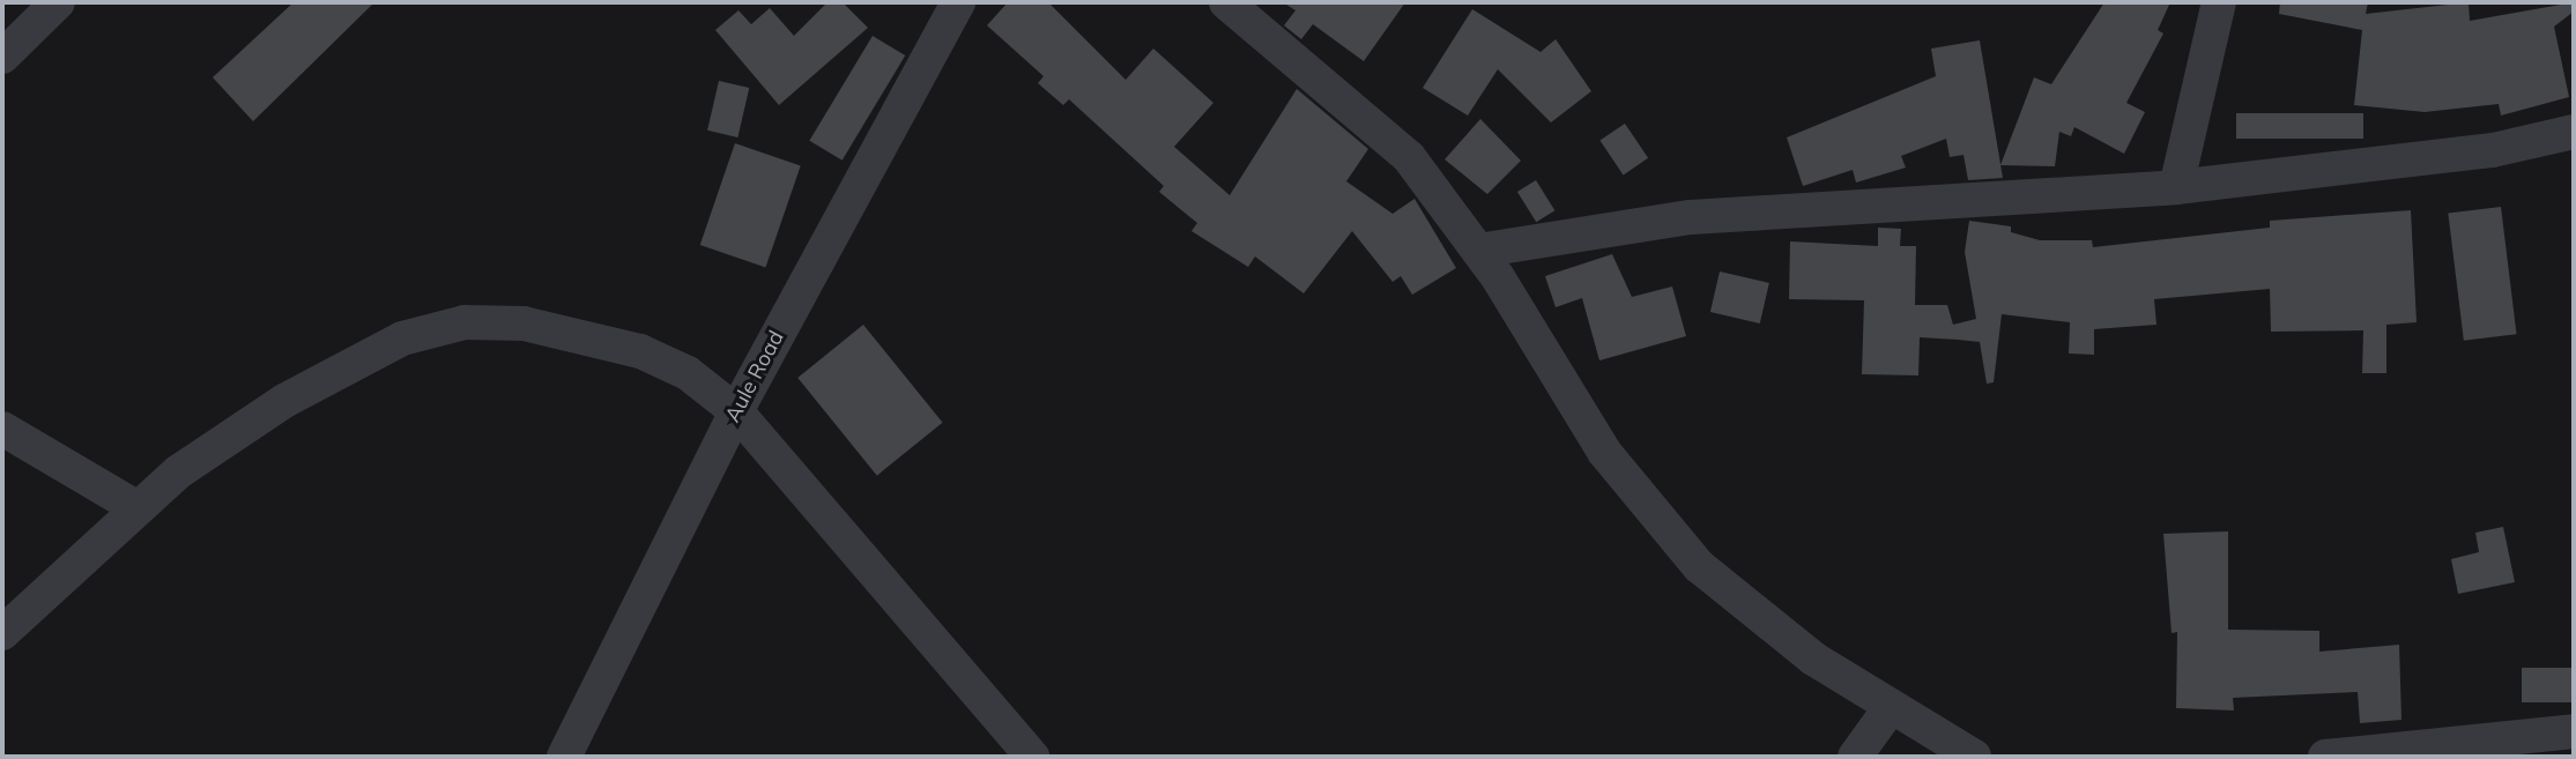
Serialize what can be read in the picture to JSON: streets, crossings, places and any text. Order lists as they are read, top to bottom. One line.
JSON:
{"streets":{"street":["Aule Road"]}}
